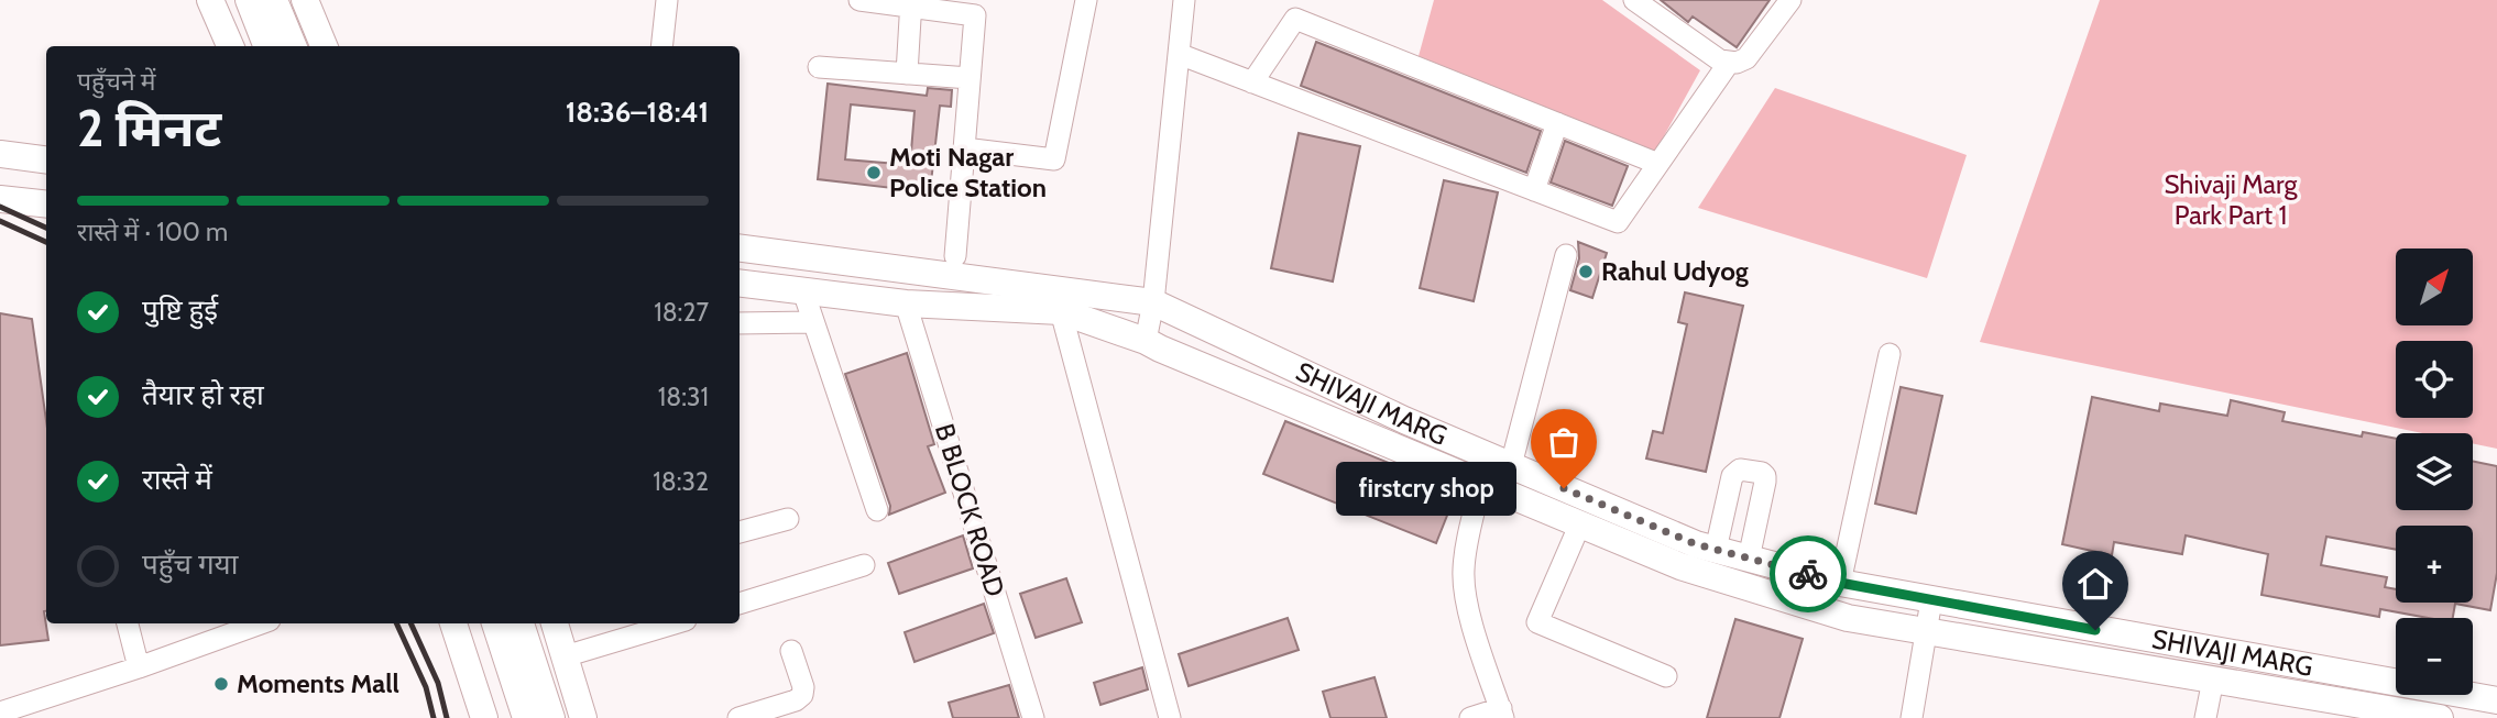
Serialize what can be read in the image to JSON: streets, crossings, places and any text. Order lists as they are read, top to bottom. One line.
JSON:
{"streets":{"main road":["SHIVAJI MARG"],"street":["B BLOCK ROAD"]},"crossings":[["SHIVAJI MARG","B BLOCK ROAD"]],"parks":["Shivaji Marg Park Part 1"],"places":["Moti Nagar Police Station","Rahul Udyog","firstcry shop","Moments Mall"],"north":"top right","page":{"heading":["2 मिनट","पहुँचने में","18:36–18:41"],"bar":"रास्ते में · 100 m","map_buttons":["+","−"],"list":[["पुष्टि हुई","18:27"],["तैयार हो रहा","18:31"],["रास्ते में","18:32"],"पहुँच गया"],"bubble":"firstcry shop"}}
